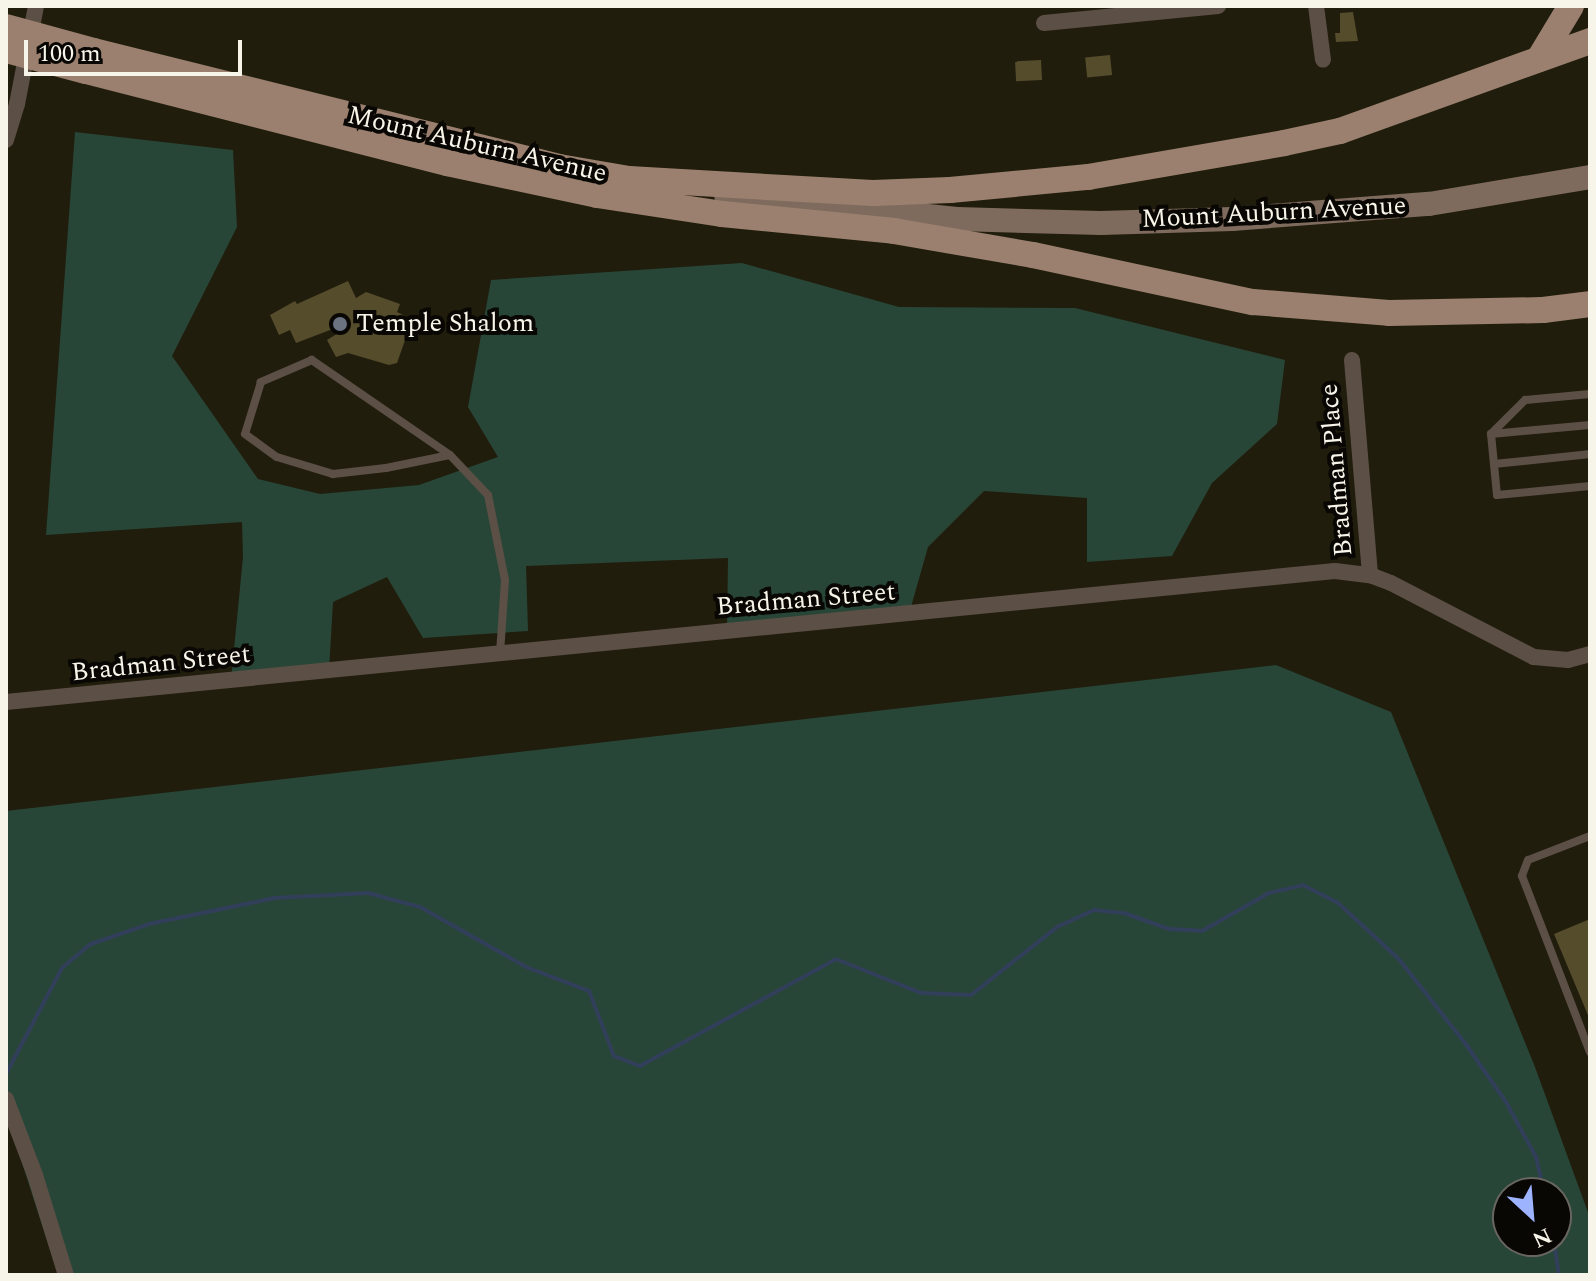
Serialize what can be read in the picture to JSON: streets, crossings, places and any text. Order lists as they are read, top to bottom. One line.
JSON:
{"streets":{"main road":["Mount Auburn Avenue"],"street":["Bradman Place","Bradman Street"]},"crossings":[["Bradman Place","Bradman Street"]],"places":["Temple Shalom"],"scale_bar":"100 m","north":"bottom right"}
